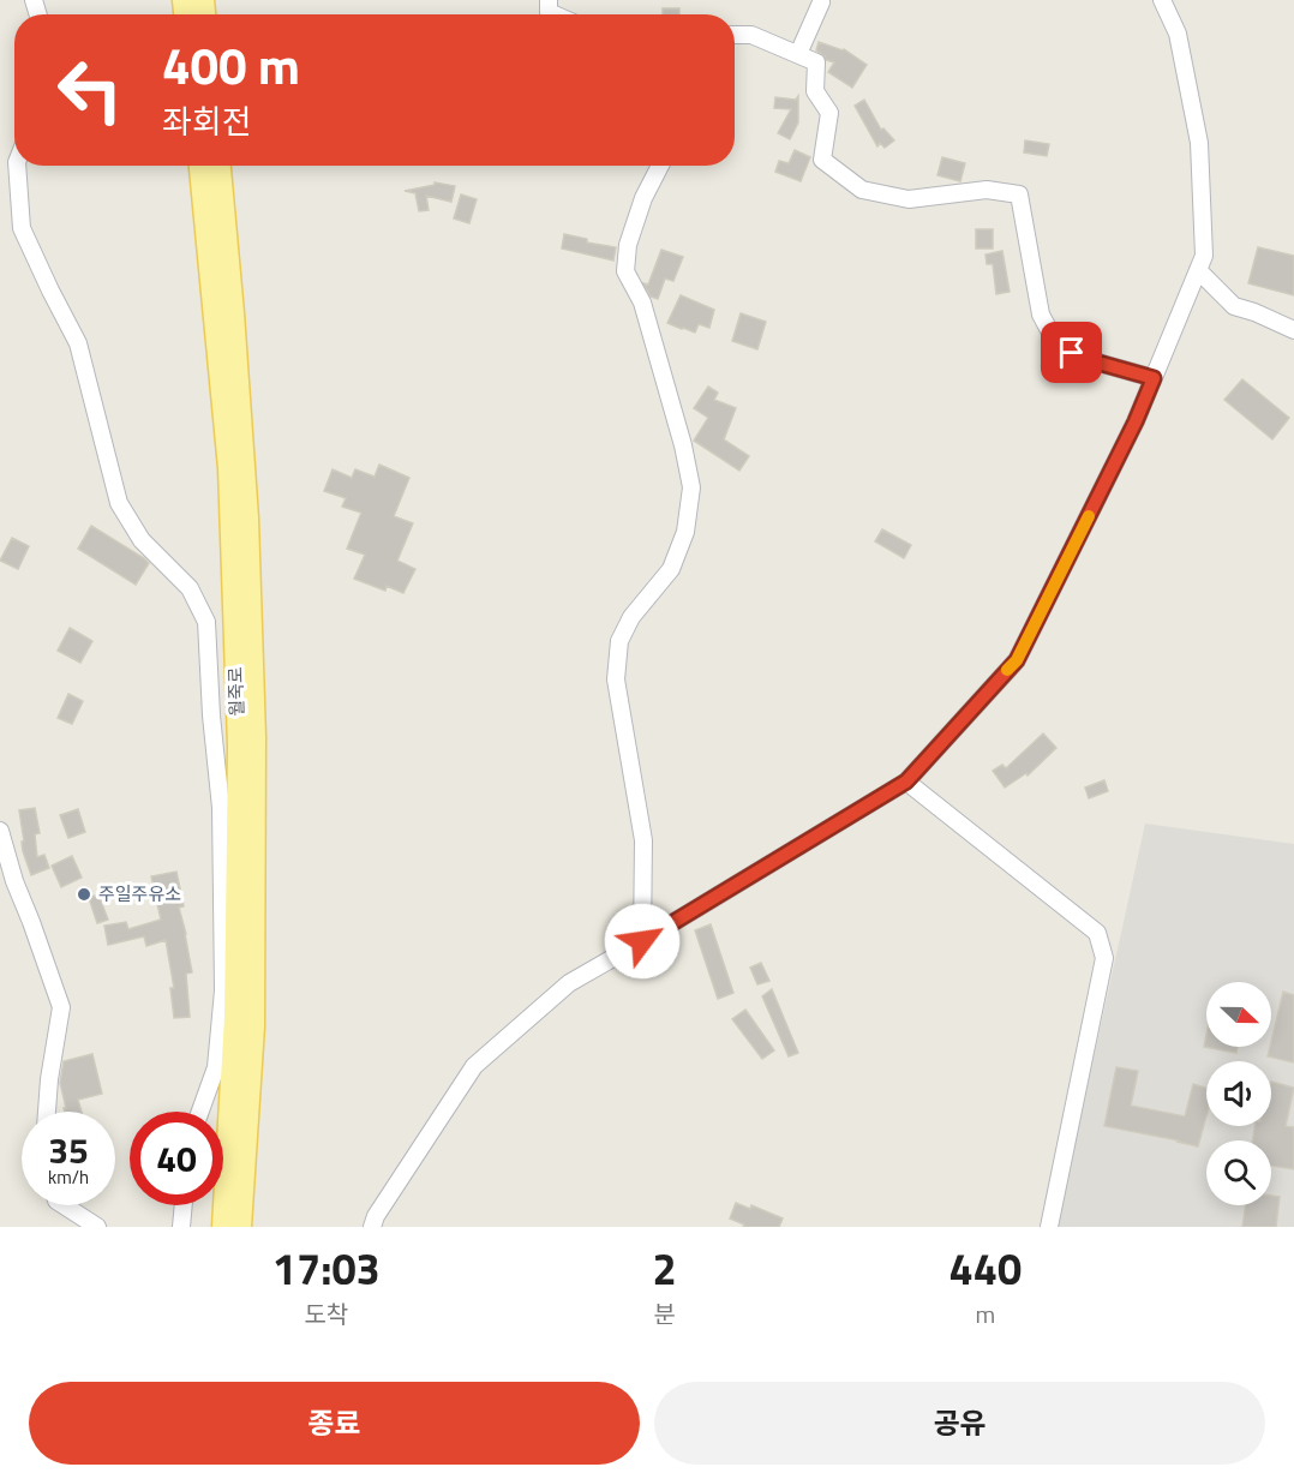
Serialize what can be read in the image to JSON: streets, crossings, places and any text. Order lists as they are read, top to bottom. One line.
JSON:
{"streets":{"main road":["월죽로"]},"places":["주일주유소"],"north":"right","page":{"turn":["400 m","좌회전"],"speed":"35 km/h","limit":"40","eta":["17:03","도착","2","분","440","m"],"buttons":["종료","공유"]}}
